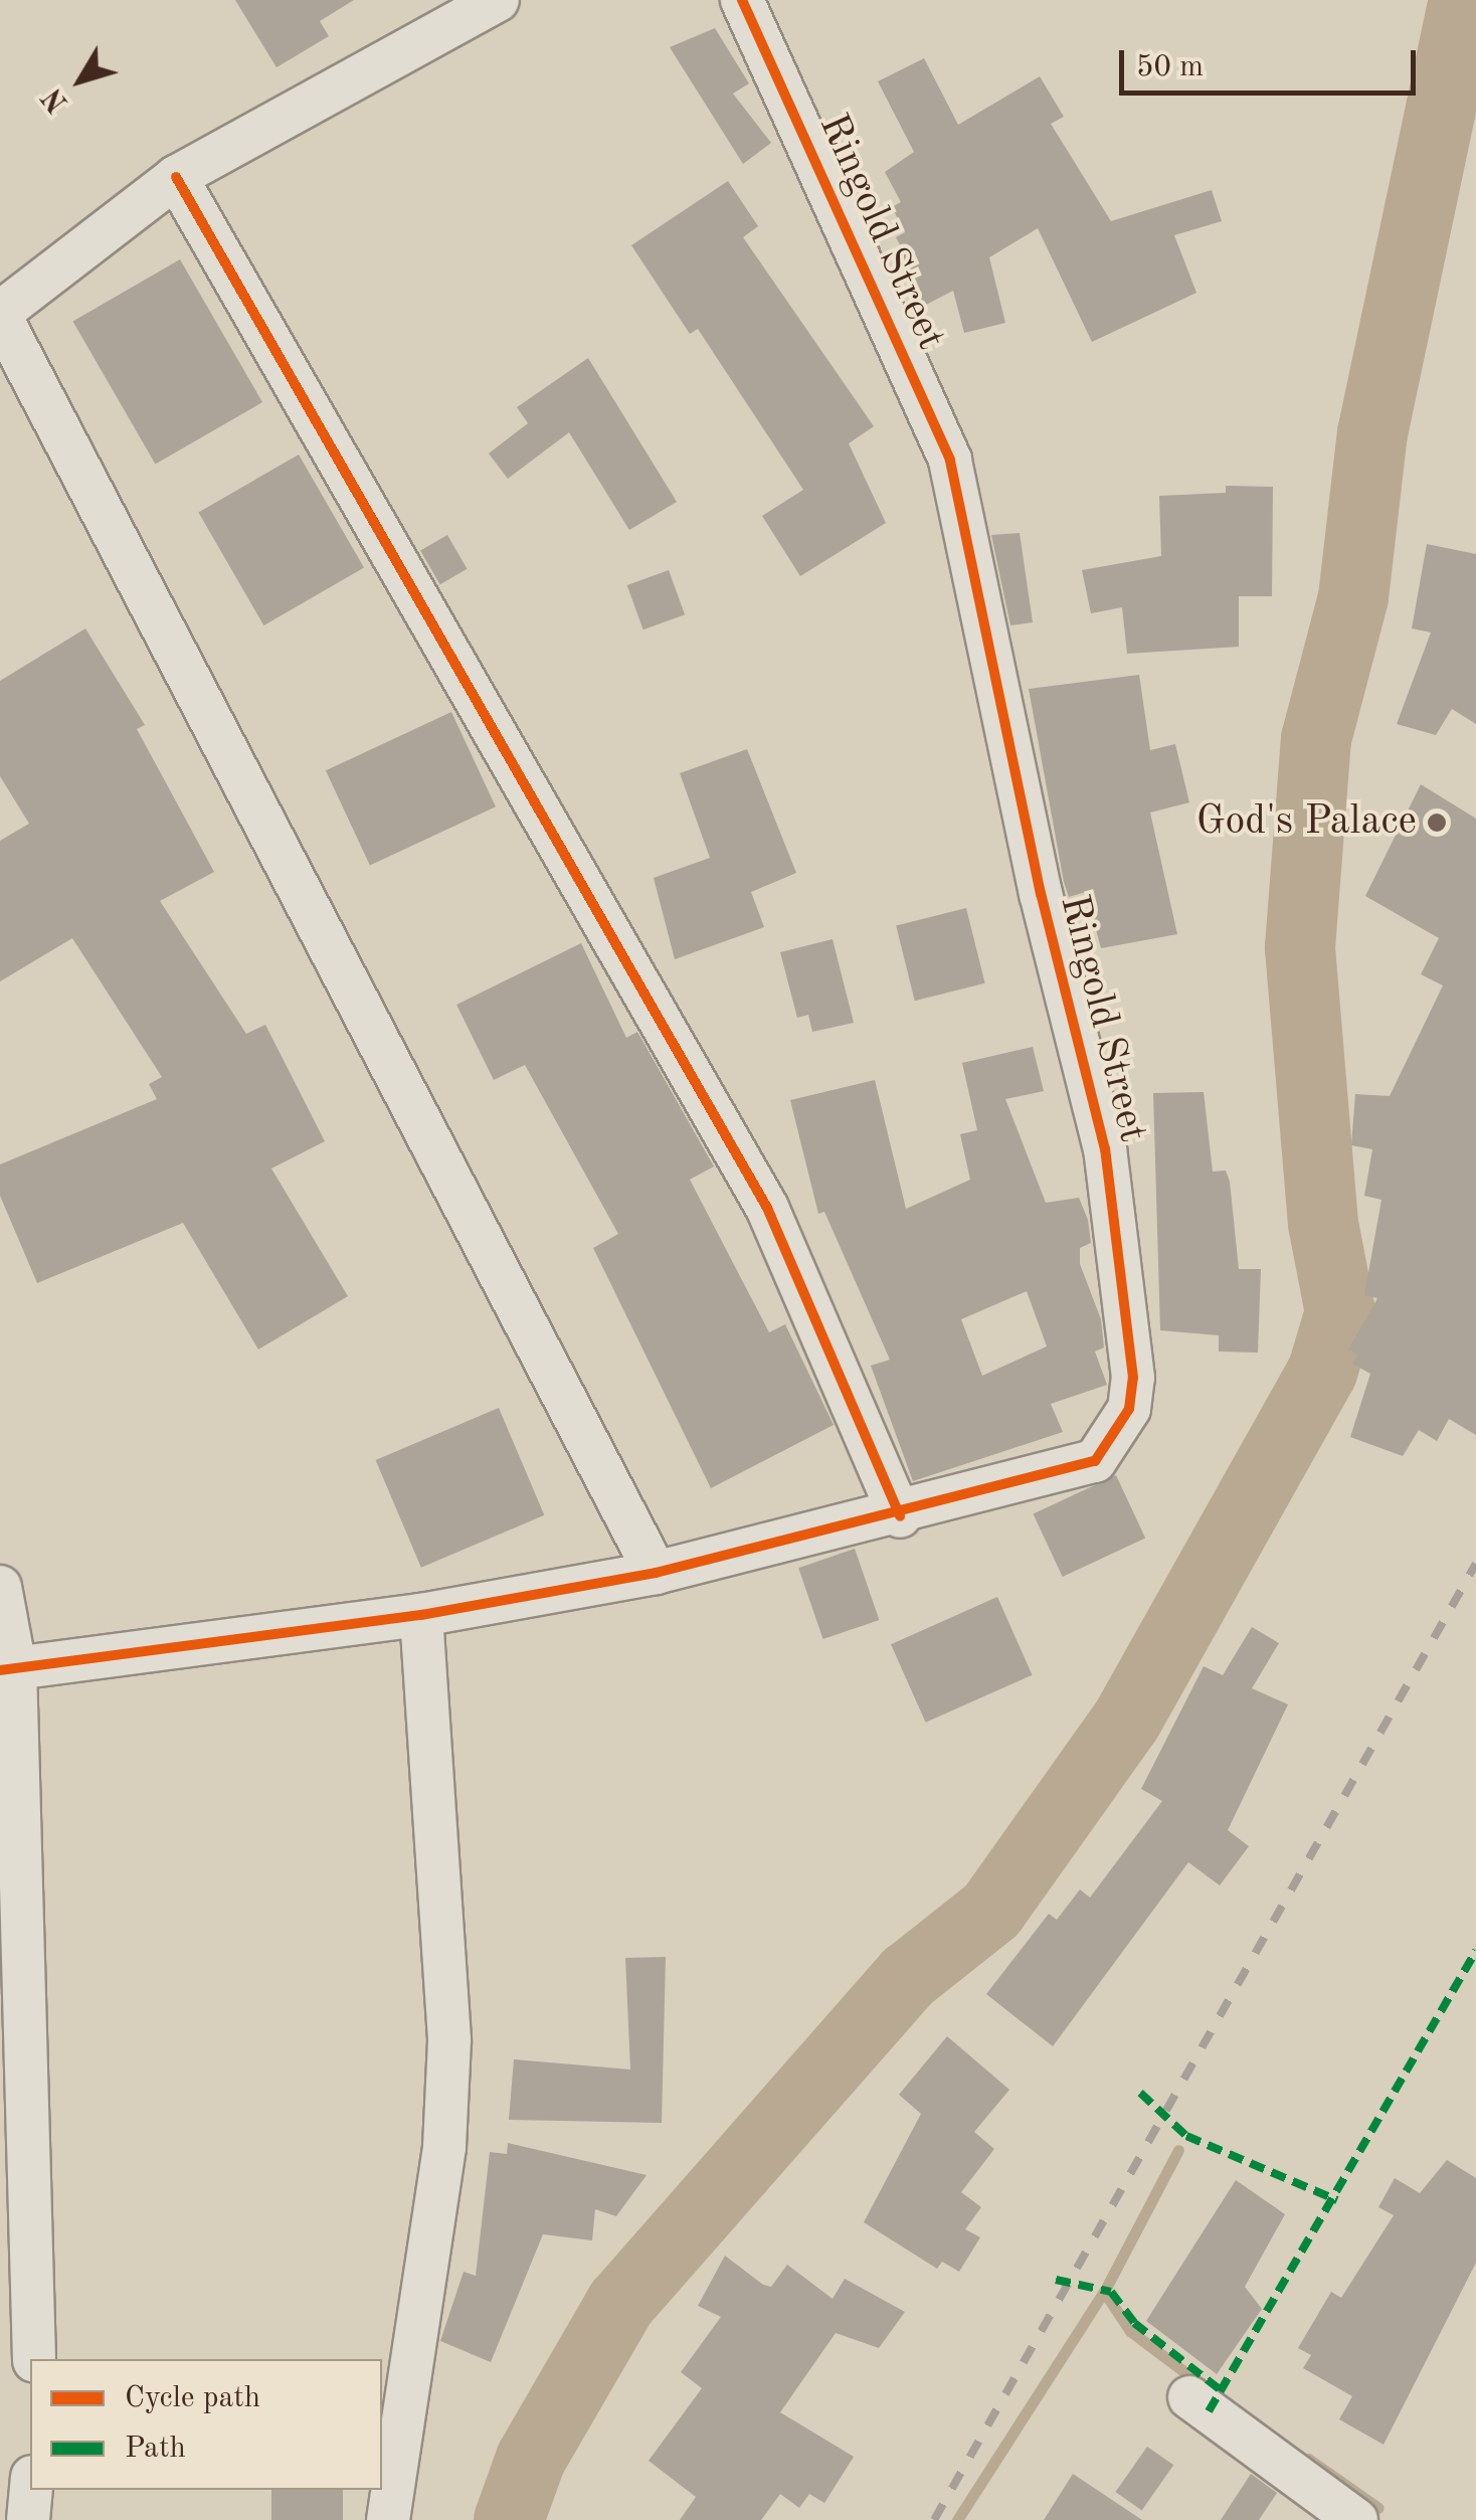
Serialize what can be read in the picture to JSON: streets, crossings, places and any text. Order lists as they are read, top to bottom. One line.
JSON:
{"streets":{"street":["Ringold Street"]},"places":["God's Palace"],"legend":["Cycle path","Path"],"scale_bar":"50 m","north":"bottom left"}
